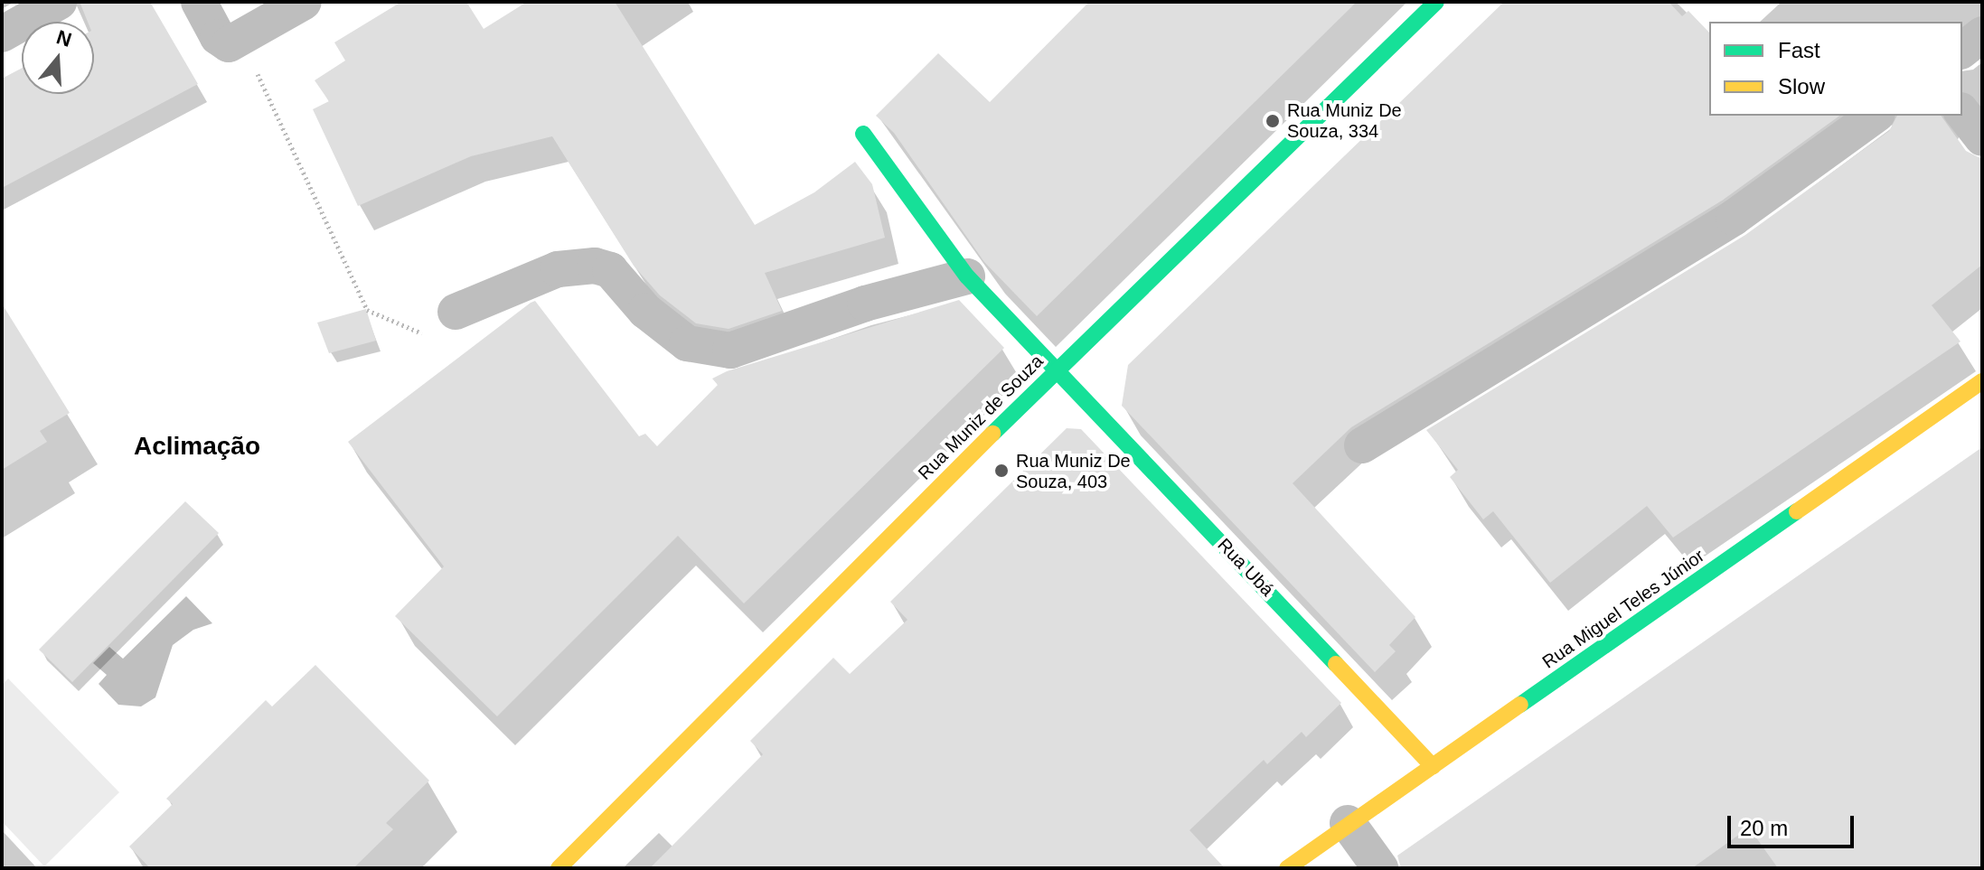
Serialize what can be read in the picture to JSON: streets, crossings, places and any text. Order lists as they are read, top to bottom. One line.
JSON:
{"streets":{"street":["Rua Muniz de Souza","Rua Ubá","Rua Miguel Teles Júnior"]},"crossings":[["Rua Muniz de Souza","Rua Ubá"],["Rua Ubá","Rua Miguel Teles Júnior"]],"districts":["Aclimação"],"places":["Rua Muniz De Souza, 334","Rua Muniz De Souza, 403"],"legend":["Fast","Slow"],"scale_bar":"20 m","north":"top"}
